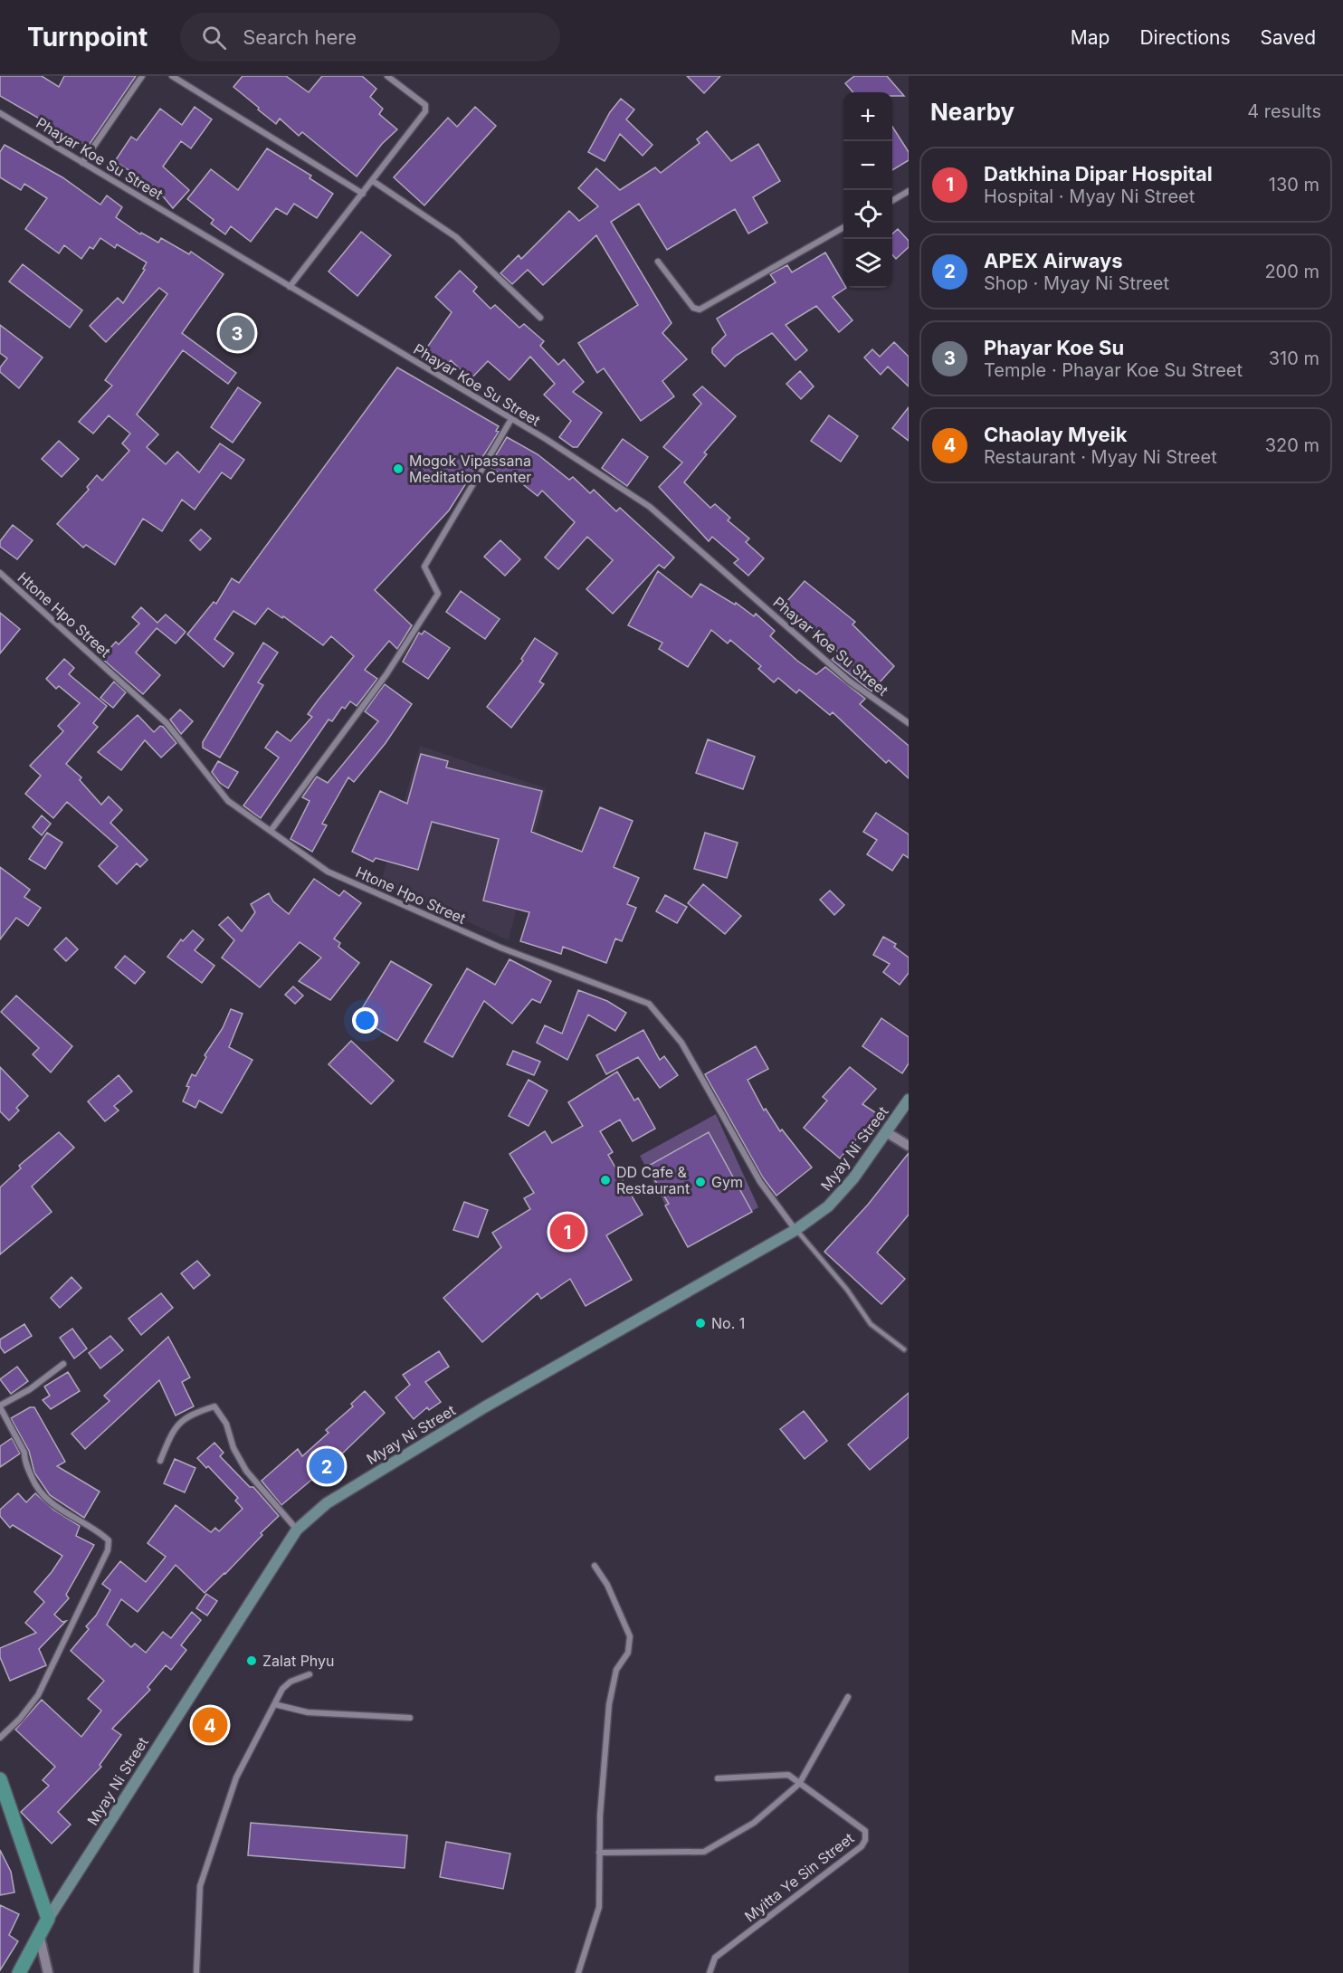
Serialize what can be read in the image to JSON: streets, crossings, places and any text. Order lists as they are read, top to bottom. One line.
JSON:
{"streets":{"main road":["Myay Ni Street"],"street":["Phayar Koe Su Street","Htone Hpo Street","Myitta Ye Sin Street"]},"crossings":[["Htone Hpo Street","Myay Ni Street"]],"places":["Mogok Vipassana Meditation Center","DD Cafe & Restaurant","Gym","No. 1","Zalat Phyu"],"page":{"header":"Turnpoint","search":"Search here","nav":["Map","Directions","Saved"],"heading":["Nearby","4 results"],"map_buttons":["+","−"],"list":[{"mark":"1","name":"Datkhina Dipar Hospital","note":"Hospital · Myay Ni Street","value":"130 m"},{"mark":"2","name":"APEX Airways","note":"Shop · Myay Ni Street","value":"200 m"},{"mark":"3","name":"Phayar Koe Su","note":"Temple · Phayar Koe Su Street","value":"310 m"},{"mark":"4","name":"Chaolay Myeik","note":"Restaurant · Myay Ni Street","value":"320 m"}],"pins":["3","1","2","4"]}}
